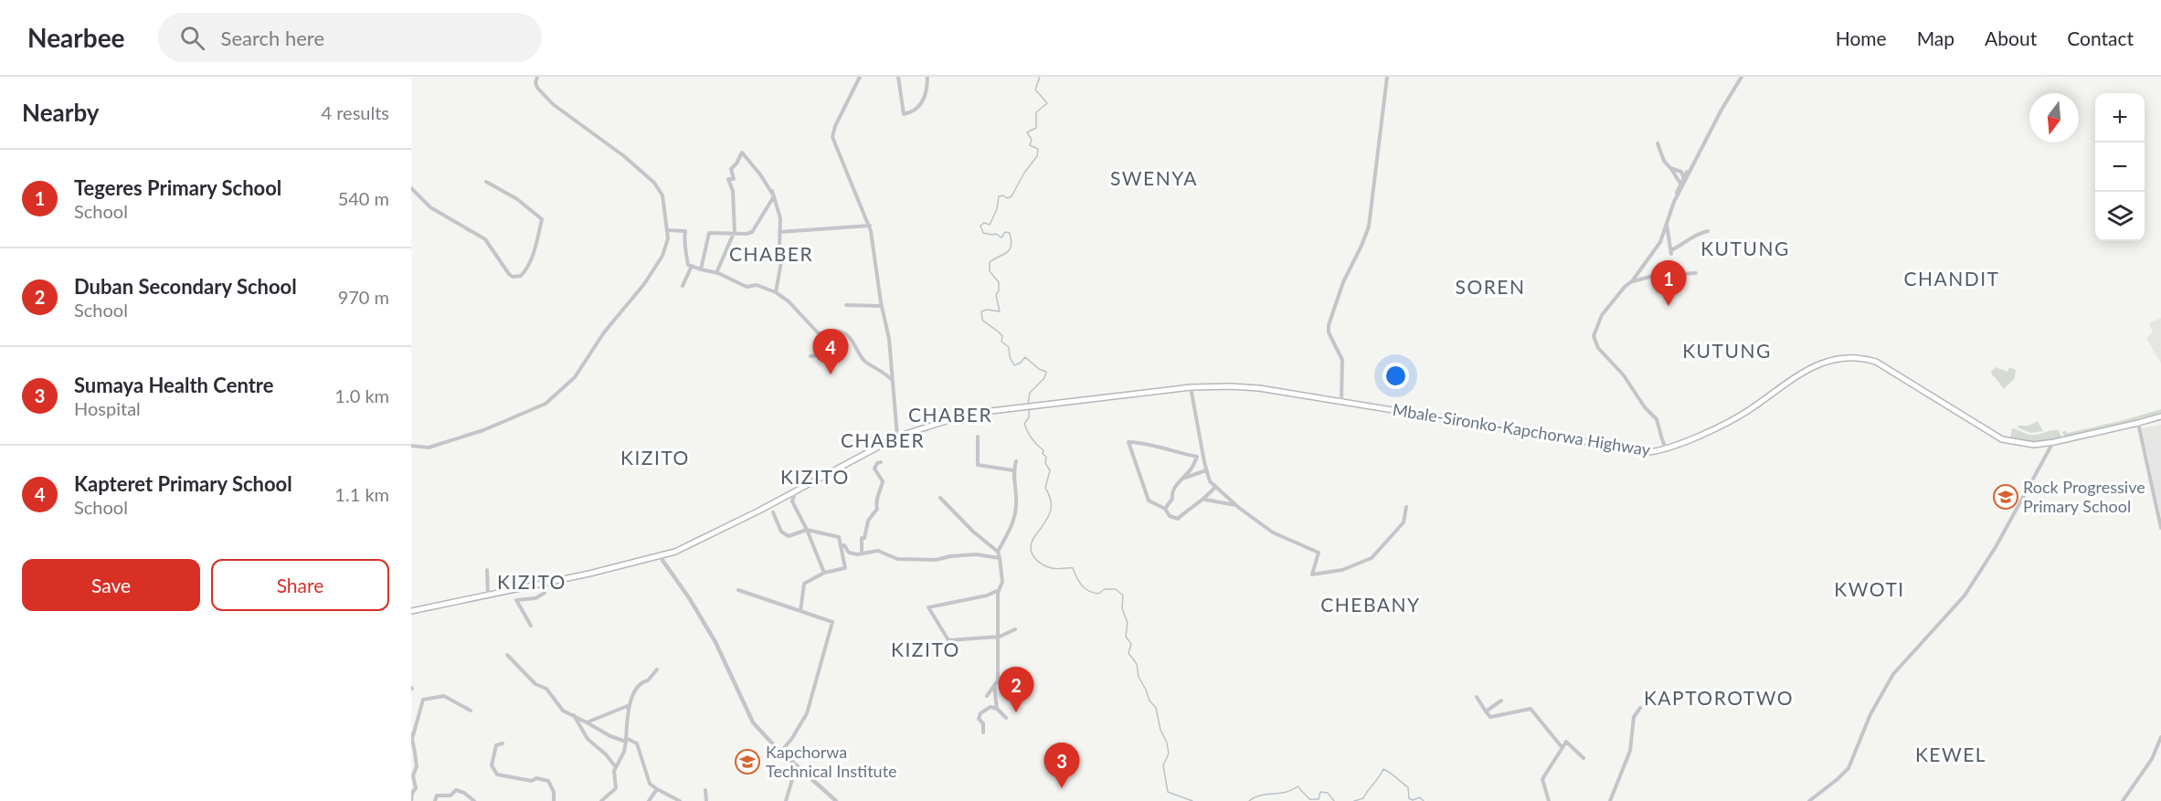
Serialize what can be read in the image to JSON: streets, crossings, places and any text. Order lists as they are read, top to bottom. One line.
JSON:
{"streets":{"main road":["Mbale-Sironko-Kapchorwa Highway"]},"districts":["SWENYA","KUTUNG","CHABER","CHANDIT","SOREN","KUTUNG","CHABER","CHABER","KIZITO","KIZITO","KIZITO","KWOTI","CHEBANY","KIZITO","KAPTOROTWO","KEWEL"],"places":{"school or university":["Rock Progressive Primary School","Kapchorwa Technical Institute"]},"north":"bottom","page":{"header":"Nearbee","search":"Search here","nav":["Home","Map","About","Contact"],"heading":["Nearby","4 results"],"map_buttons":["+","−"],"list":[{"mark":"1","name":"Tegeres Primary School","note":"School","value":"540 m"},{"mark":"2","name":"Duban Secondary School","note":"School","value":"970 m"},{"mark":"3","name":"Sumaya Health Centre","note":"Hospital","value":"1.0 km"},{"mark":"4","name":"Kapteret Primary School","note":"School","value":"1.1 km"}],"pins":["1","4","2","3"],"buttons":["Save","Share"]}}
